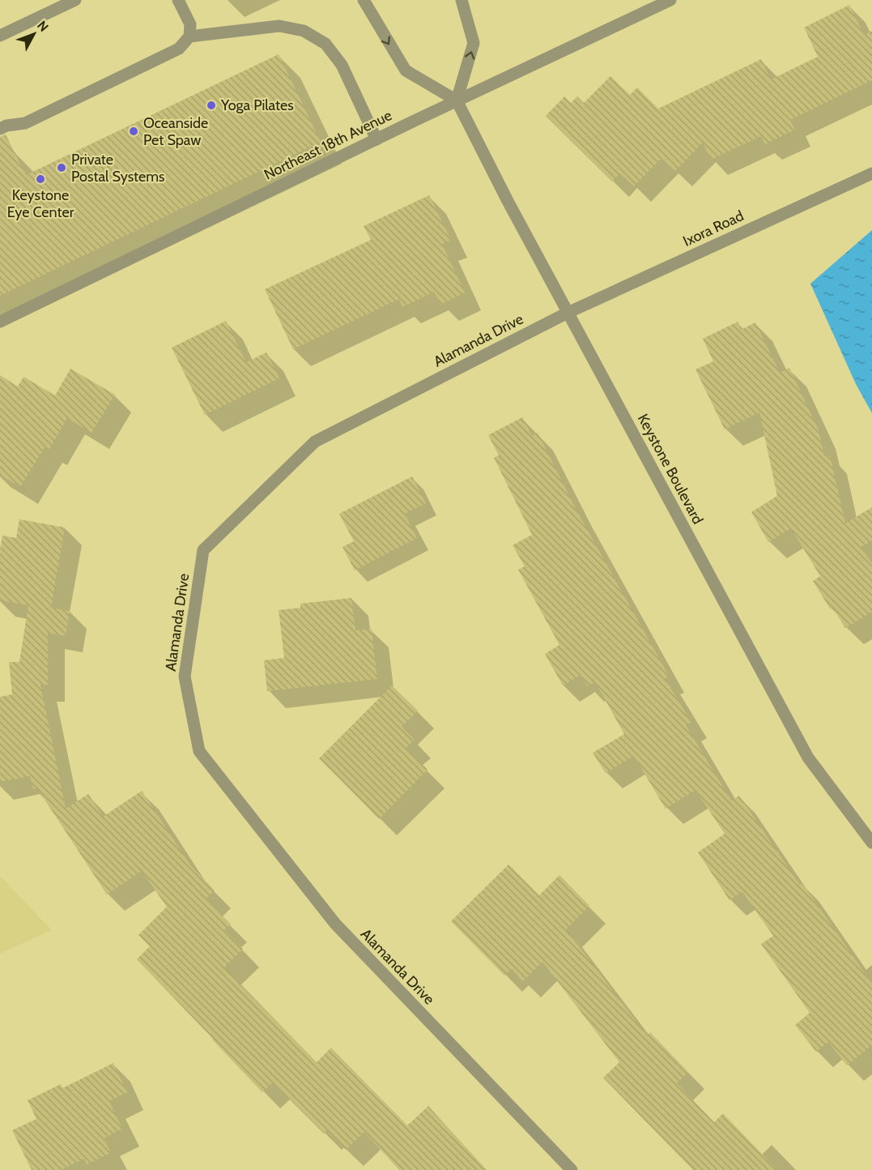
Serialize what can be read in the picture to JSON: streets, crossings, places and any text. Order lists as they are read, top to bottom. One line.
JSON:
{"streets":{"street":["Northeast 18th Avenue","Ixora Road","Alamanda Drive","Keystone Boulevard"]},"crossings":[["Northeast 18th Avenue","Keystone Boulevard"],["Ixora Road","Alamanda Drive"],["Ixora Road","Keystone Boulevard"],["Alamanda Drive","Keystone Boulevard"]],"places":["Yoga Pilates","Oceanside Pet Spaw","Private Postal Systems","Keystone Eye Center"],"north":"top right"}
